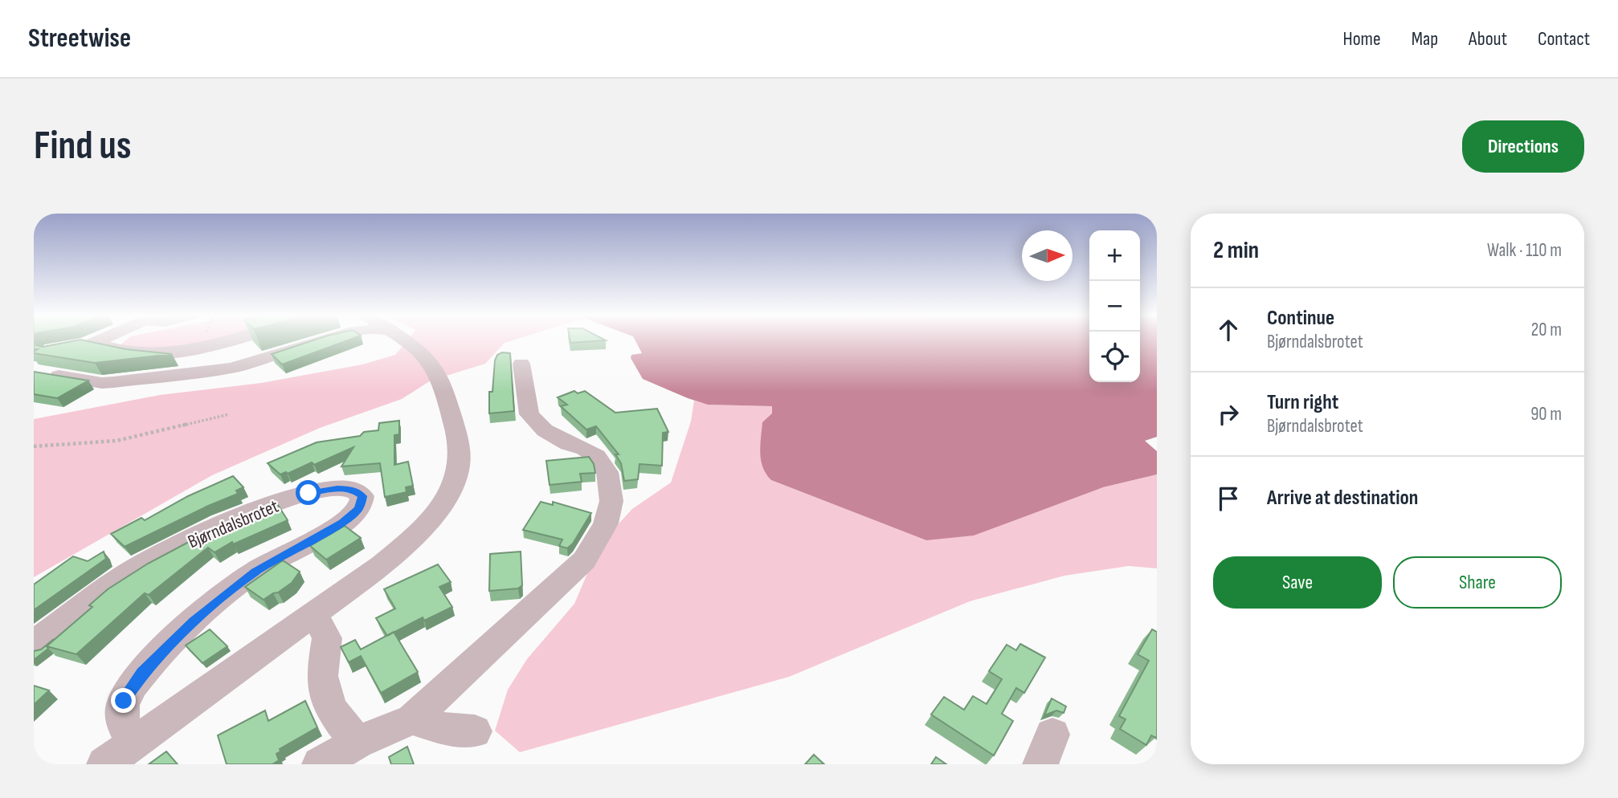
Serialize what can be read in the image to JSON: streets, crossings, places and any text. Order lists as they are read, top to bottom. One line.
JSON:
{"streets":{"street":["Bjørndalsbrotet"]},"north":"right","page":{"header":"Streetwise","nav":["Home","Map","About","Contact"],"buttons":["Directions",["Save","Share"]],"title":"Find us","heading":["2 min","Walk · 110 m"],"map_buttons":["+","−"],"list":[["Continue","Bjørndalsbrotet","20 m"],["Turn right","Bjørndalsbrotet","90 m"],"Arrive at destination"]}}
